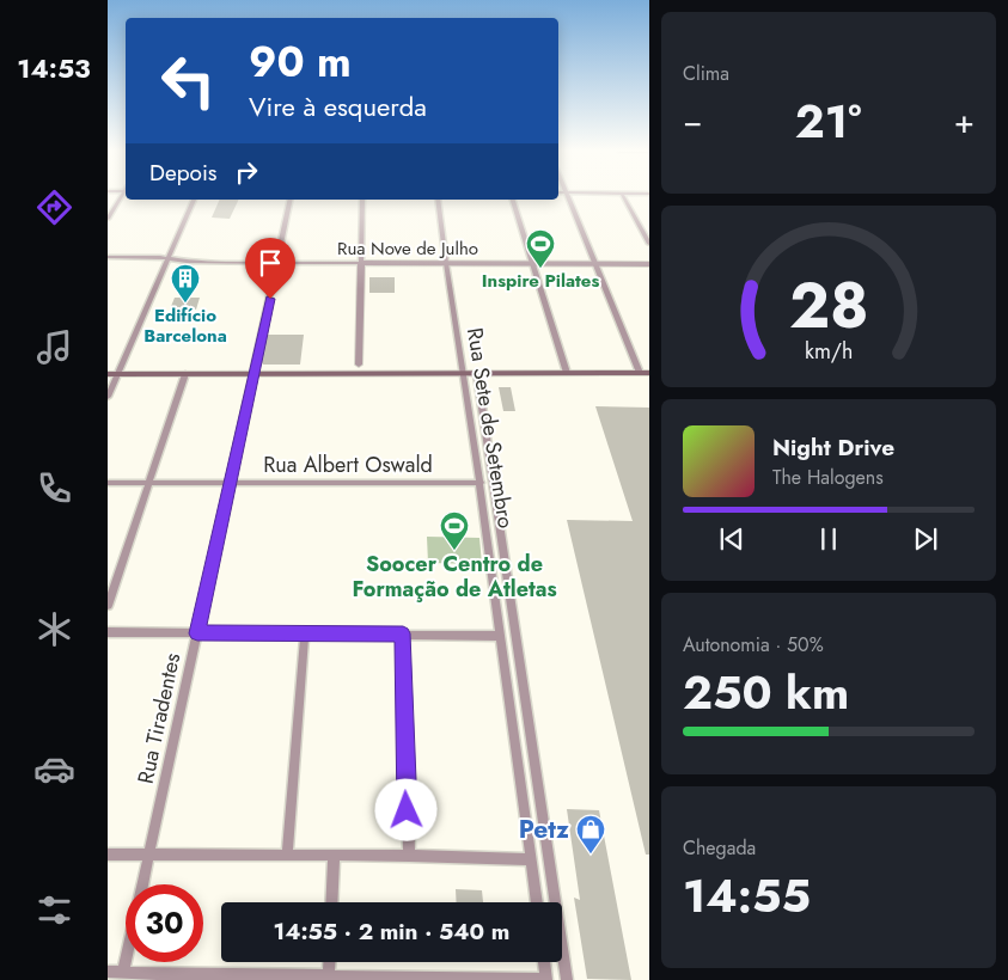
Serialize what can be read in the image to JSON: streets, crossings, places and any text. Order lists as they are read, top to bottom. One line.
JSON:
{"streets":{"street":["Rua Nove de Julho","Rua Sete de Setembro","Rua Albert Oswald","Rua Tiradentes"]},"crossings":[["Rua Nove de Julho","Rua Sete de Setembro"],["Rua Nove de Julho","Rua Tiradentes"],["Rua Sete de Setembro","Rua Albert Oswald"],["Rua Albert Oswald","Rua Tiradentes"]],"places":{"sports":["Inspire Pilates","Soocer Centro de Formação de Atletas"],"building":["Edifício Barcelona"],"shop":["Petz"]},"page":{"tabs":"14:53","tile":["Clima",["Autonomia · 50%","250 km"],["Chegada","14:55"]],"turn":["90 m","Vire à esquerda"],"heat":["−","21°","+"],"then":"Depois","song":["Night Drive","The Halogens"],"limit":"30","trip":"14:55 · 2 min · 540 m","gauge":["28","km/h"]}}
